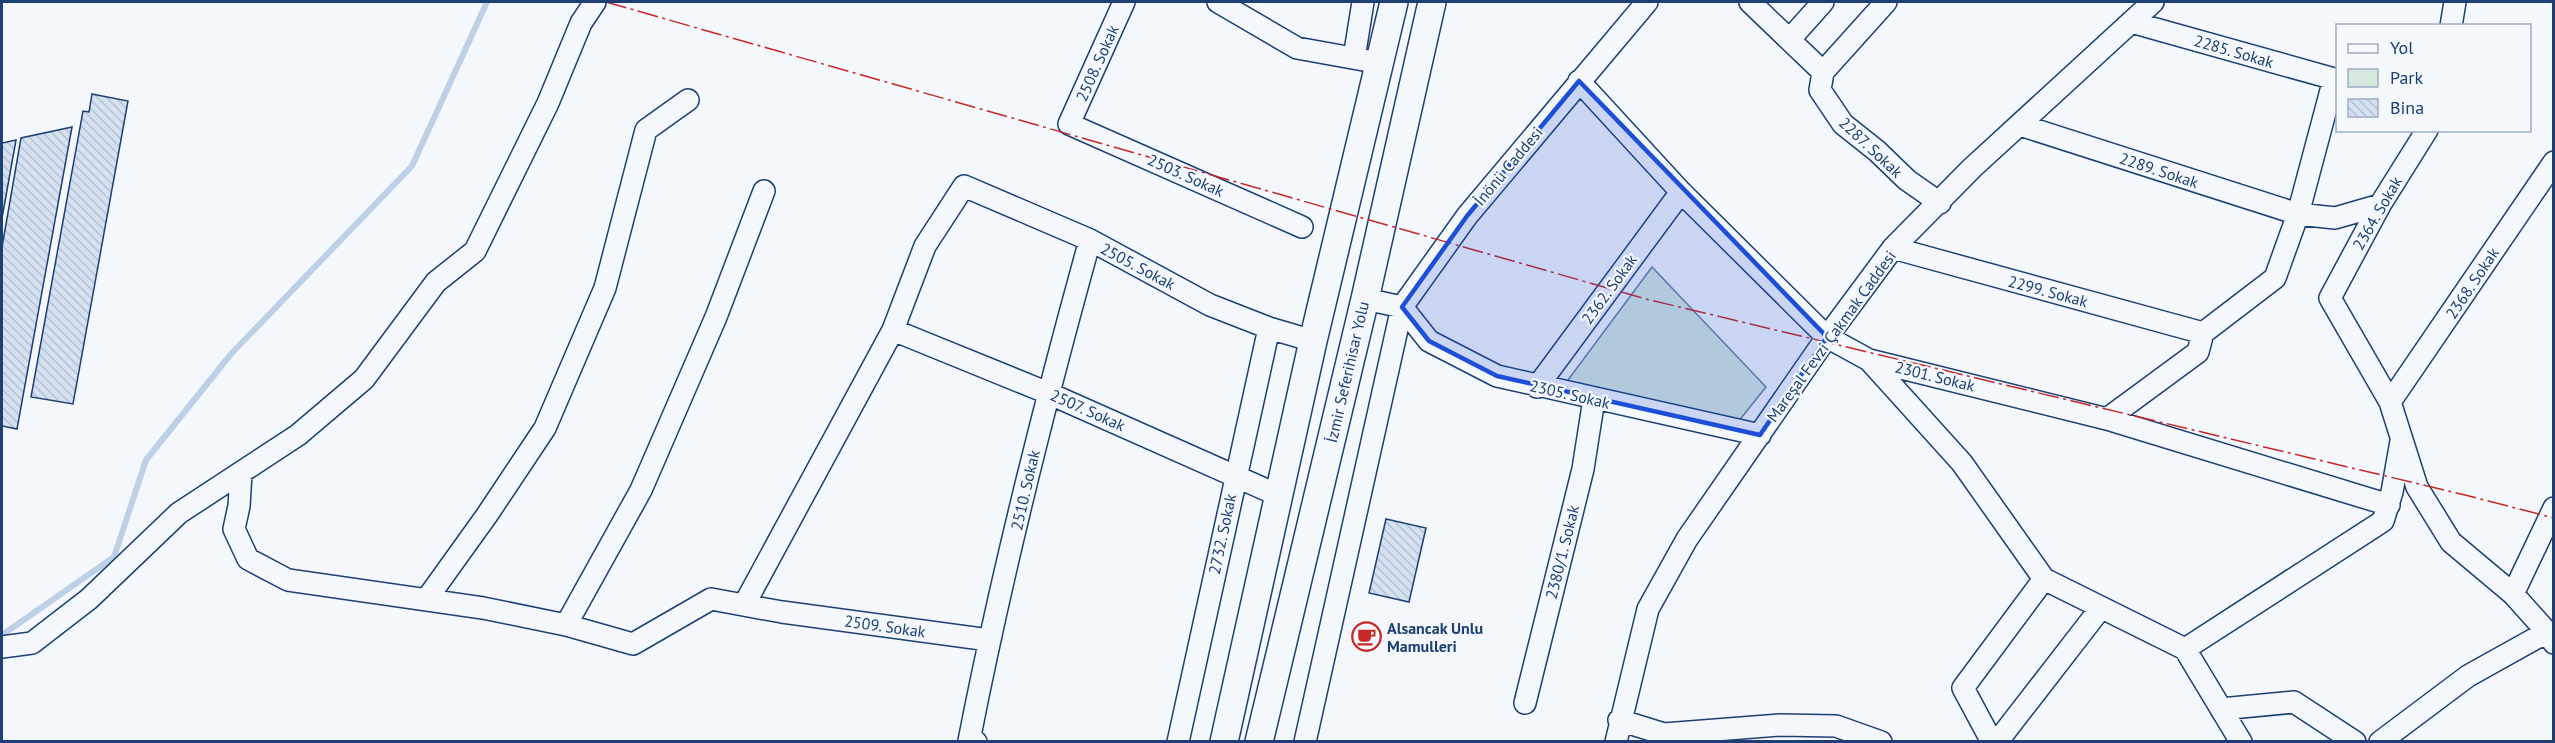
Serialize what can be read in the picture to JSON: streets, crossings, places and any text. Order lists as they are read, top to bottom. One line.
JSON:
{"streets":{"main road":["İzmir Seferihisar Yolu"],"street":["2285. Sokak","2508. Sokak","2287. Sokak","İnönü Caddesi","2289. Sokak","2503. Sokak","2364. Sokak","2505. Sokak","2368. Sokak","2362. Sokak","2299. Sokak","Mareşal Fevzi Çakmak Caddesi","2301. Sokak","2305. Sokak","2507. Sokak","2510. Sokak","2732. Sokak","2380/1. Sokak","2509. Sokak"]},"crossings":[["2285. Sokak","Mareşal Fevzi Çakmak Caddesi"],["2508. Sokak","2503. Sokak"],["2287. Sokak","Mareşal Fevzi Çakmak Caddesi"],["İnönü Caddesi","2301. Sokak"],["İnönü Caddesi","2305. Sokak"],["2289. Sokak","2364. Sokak"],["2289. Sokak","Mareşal Fevzi Çakmak Caddesi"],["2364. Sokak","2368. Sokak"],["2505. Sokak","2507. Sokak"],["2505. Sokak","2510. Sokak"],["2505. Sokak","2732. Sokak"],["2362. Sokak","2301. Sokak"],["2362. Sokak","2305. Sokak"],["2299. Sokak","Mareşal Fevzi Çakmak Caddesi"],["Mareşal Fevzi Çakmak Caddesi","2301. Sokak"],["Mareşal Fevzi Çakmak Caddesi","2305. Sokak"],["2305. Sokak","2380/1. Sokak"],["2507. Sokak","2510. Sokak"],["2507. Sokak","2732. Sokak"],["2510. Sokak","2509. Sokak"]],"places":{"cafe":["Alsancak Unlu Mamulleri"]},"legend":["Yol","Park","Bina"]}
